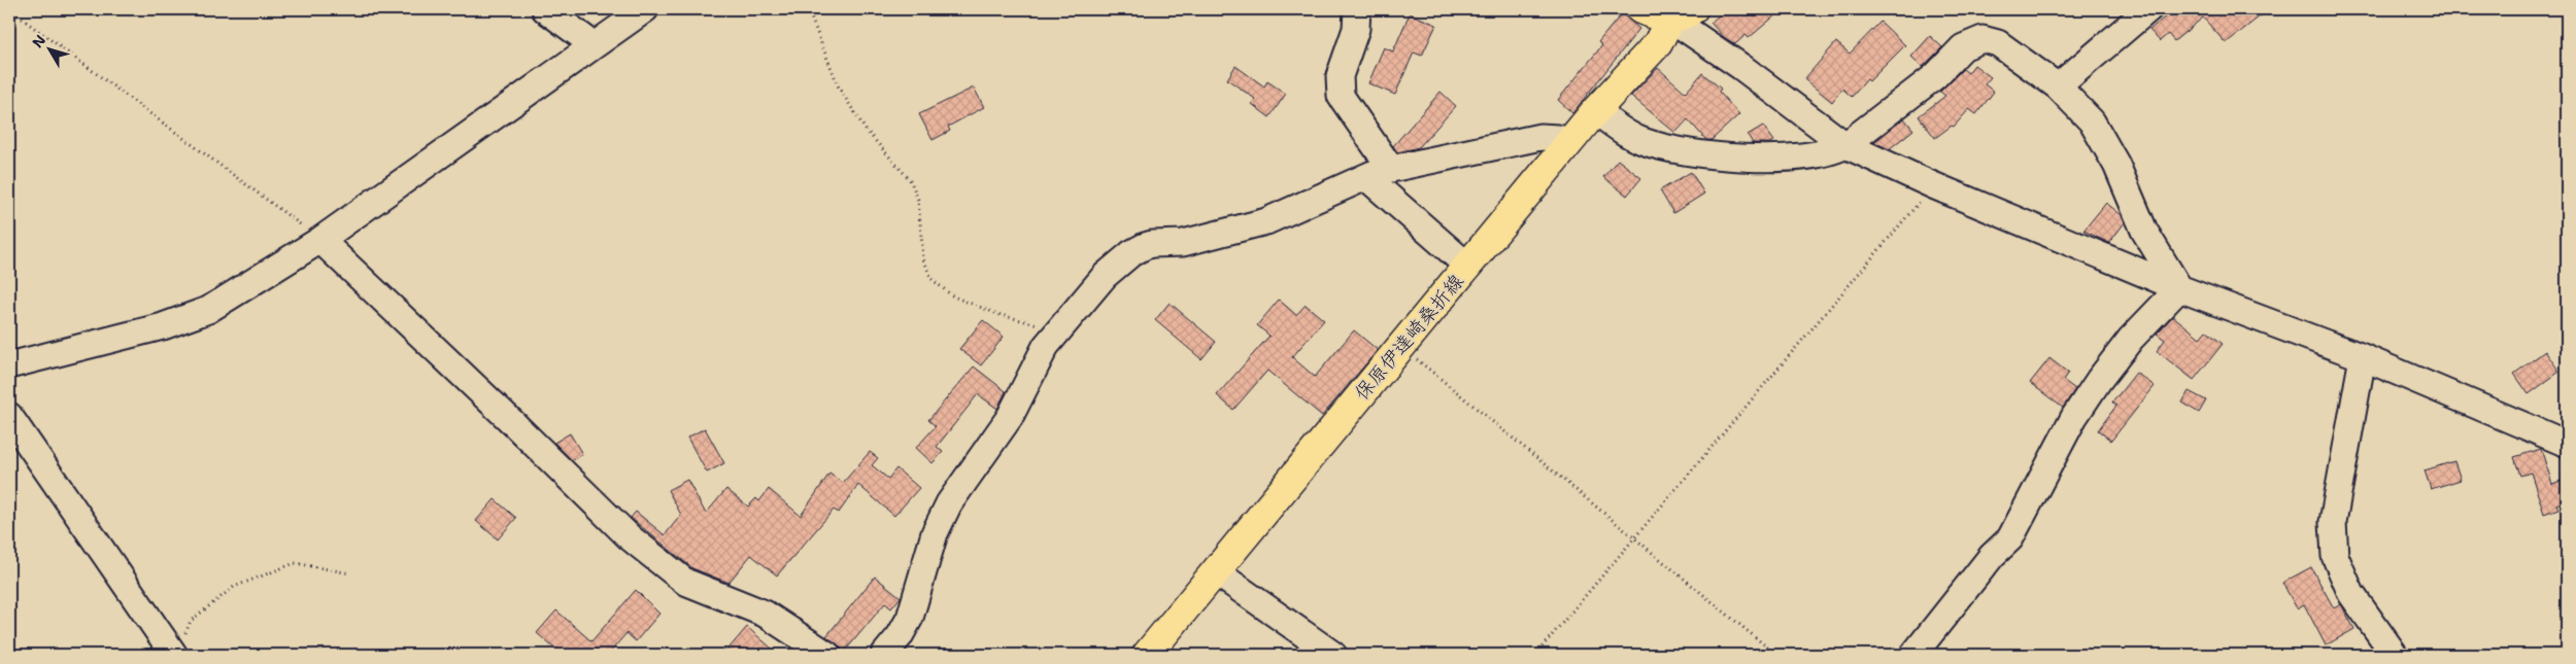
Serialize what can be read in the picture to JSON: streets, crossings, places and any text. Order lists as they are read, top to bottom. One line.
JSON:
{"streets":{"main road":["保原伊達崎桑折線"]},"north":"top left"}
